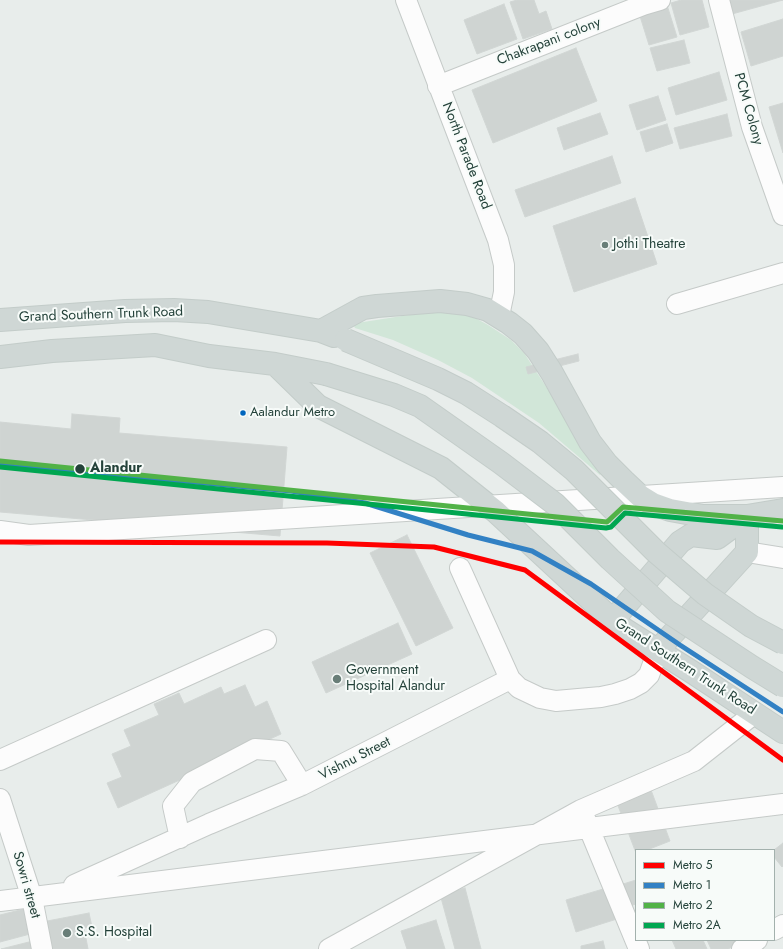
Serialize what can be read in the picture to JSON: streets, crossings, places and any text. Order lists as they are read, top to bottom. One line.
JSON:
{"streets":{"main road":["Grand Southern Trunk Road"],"street":["Chakrapani colony","PCM Colony","North Parade Road","Vishnu Street","Sowri street"]},"crossings":[["Chakrapani colony","North Parade Road"],["Vishnu Street","Sowri street"]],"places":["Jothi Theatre","Aalandur Metro","Alandur","Government Hospital Alandur","S.S. Hospital"],"lines":["metro line 2","metro line 1","metro line 2A","metro line 5"],"legend":["Metro 5","Metro 1","Metro 2","Metro 2A"]}
